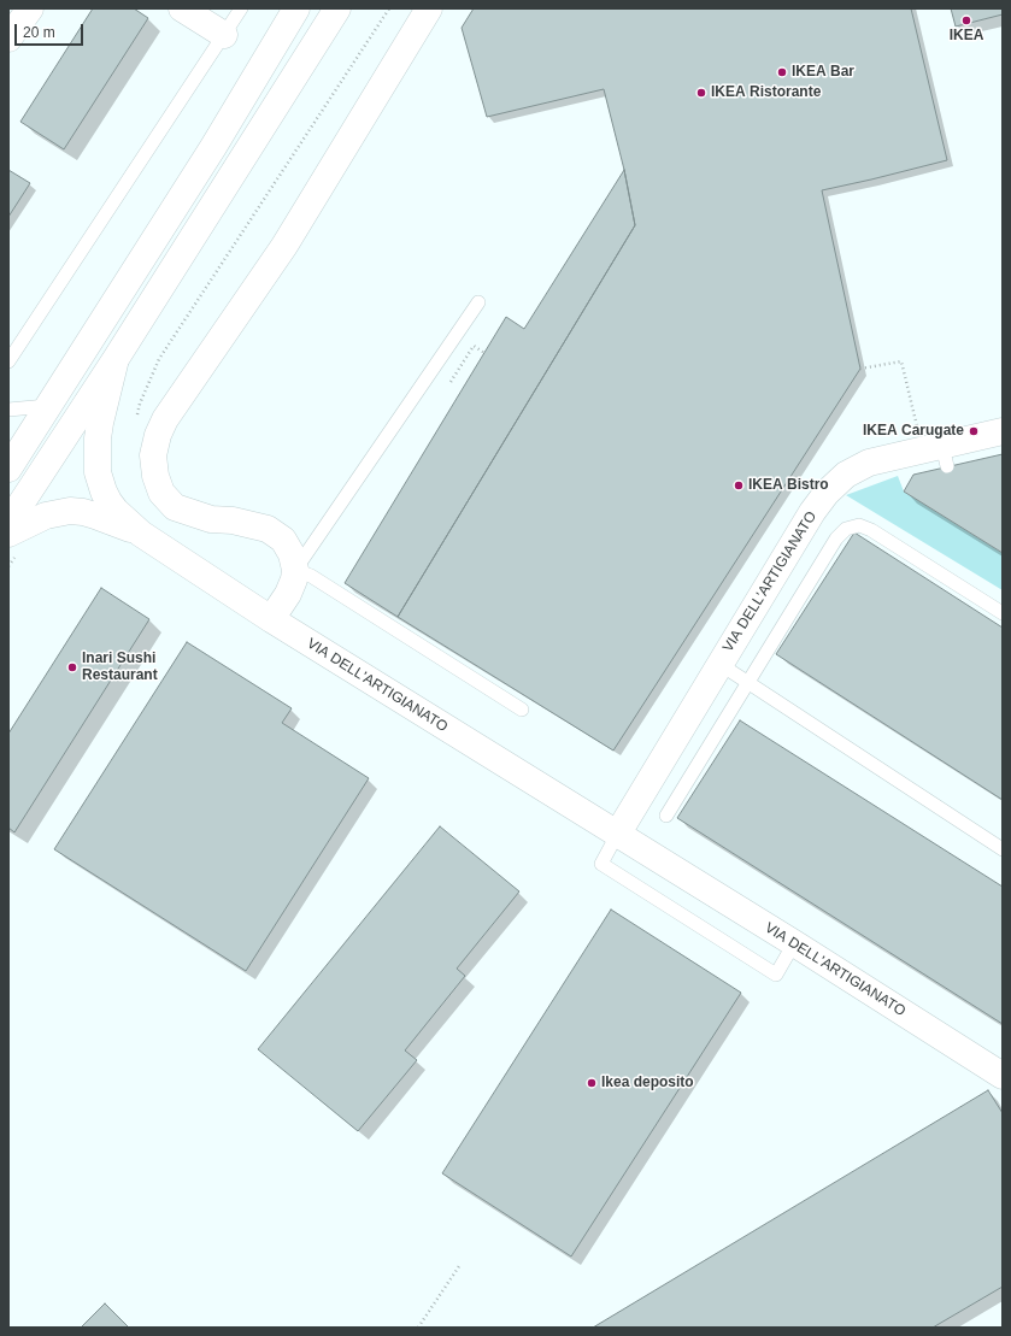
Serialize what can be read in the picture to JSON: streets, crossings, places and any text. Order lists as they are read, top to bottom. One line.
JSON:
{"streets":{"street":["VIA DELL'ARTIGIANATO"]},"places":["IKEA","IKEA Bar","IKEA Ristorante","IKEA Carugate","IKEA Bistro","Inari Sushi Restaurant","Ikea deposito"],"scale_bar":"20 m"}
